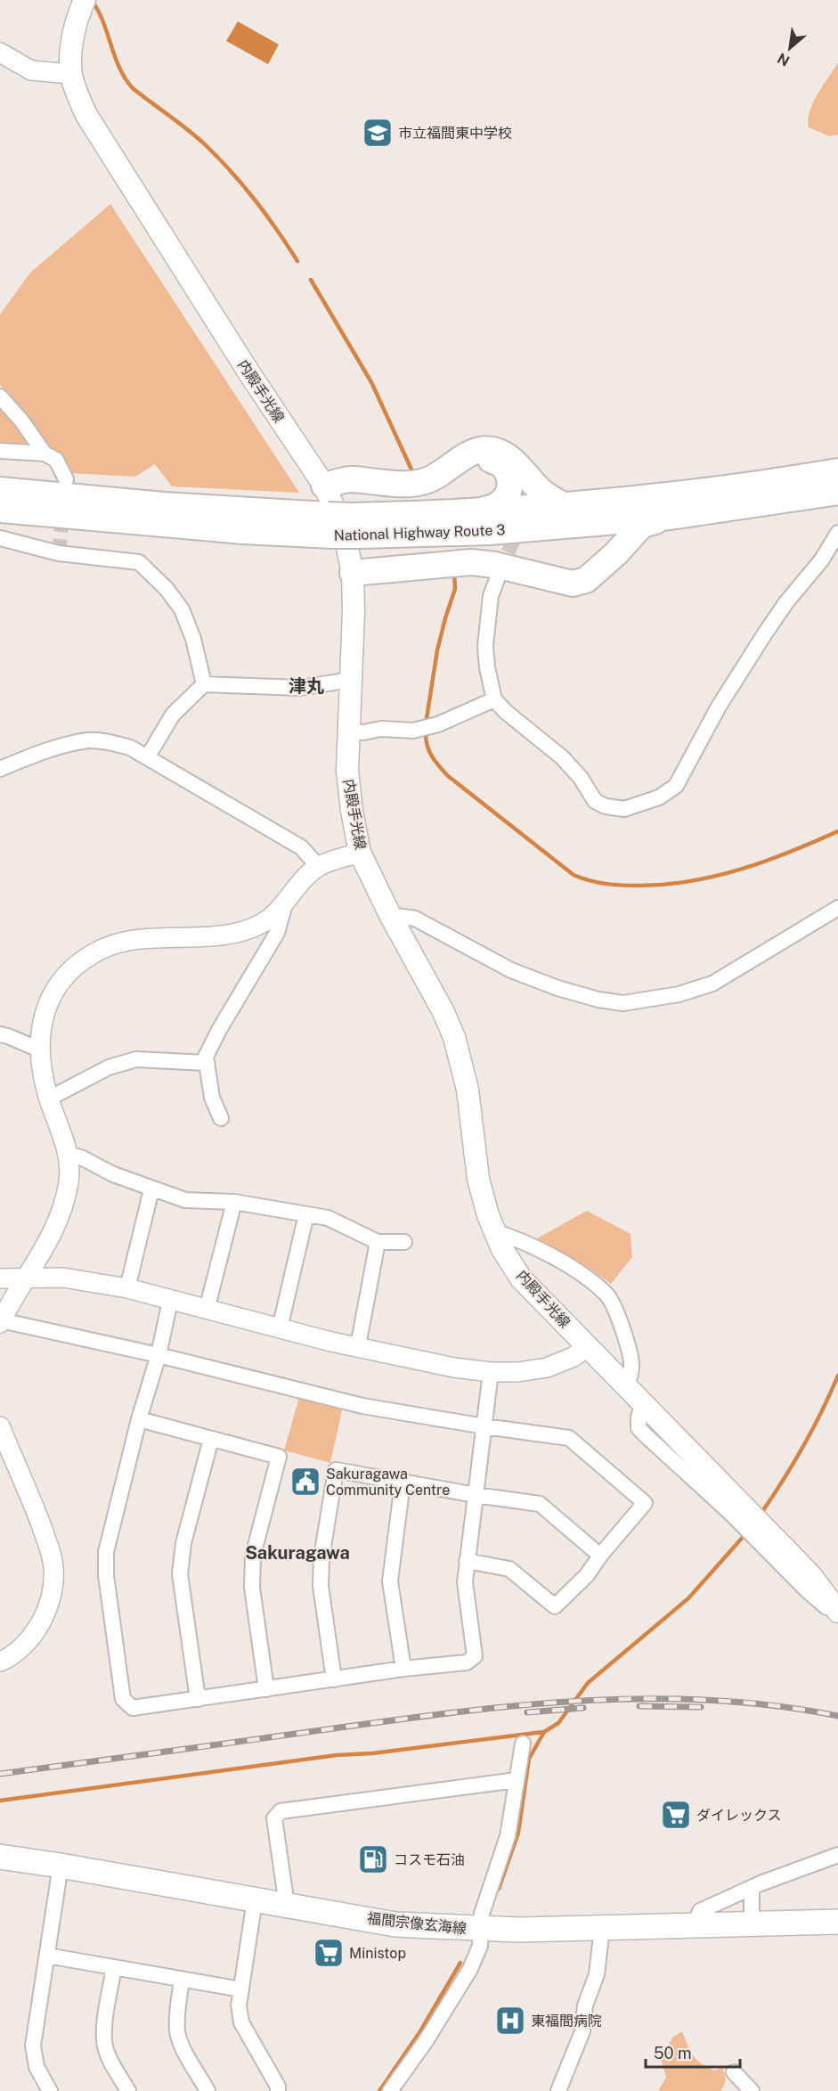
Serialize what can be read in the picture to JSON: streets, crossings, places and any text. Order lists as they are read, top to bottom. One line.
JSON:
{"streets":{"highway":["National Highway Route 3"],"main road":["内殿手光線","福間宗像玄海線"]},"districts":["津丸","Sakuragawa"],"places":{"school or university":["市立福間東中学校"],"public building":["Sakuragawa Community Centre"],"supermarket":["ダイレックス","Ministop"],"fuel station":["コスモ石油"],"hospital":["東福間病院"]},"scale_bar":"50 m","north":"bottom left"}
